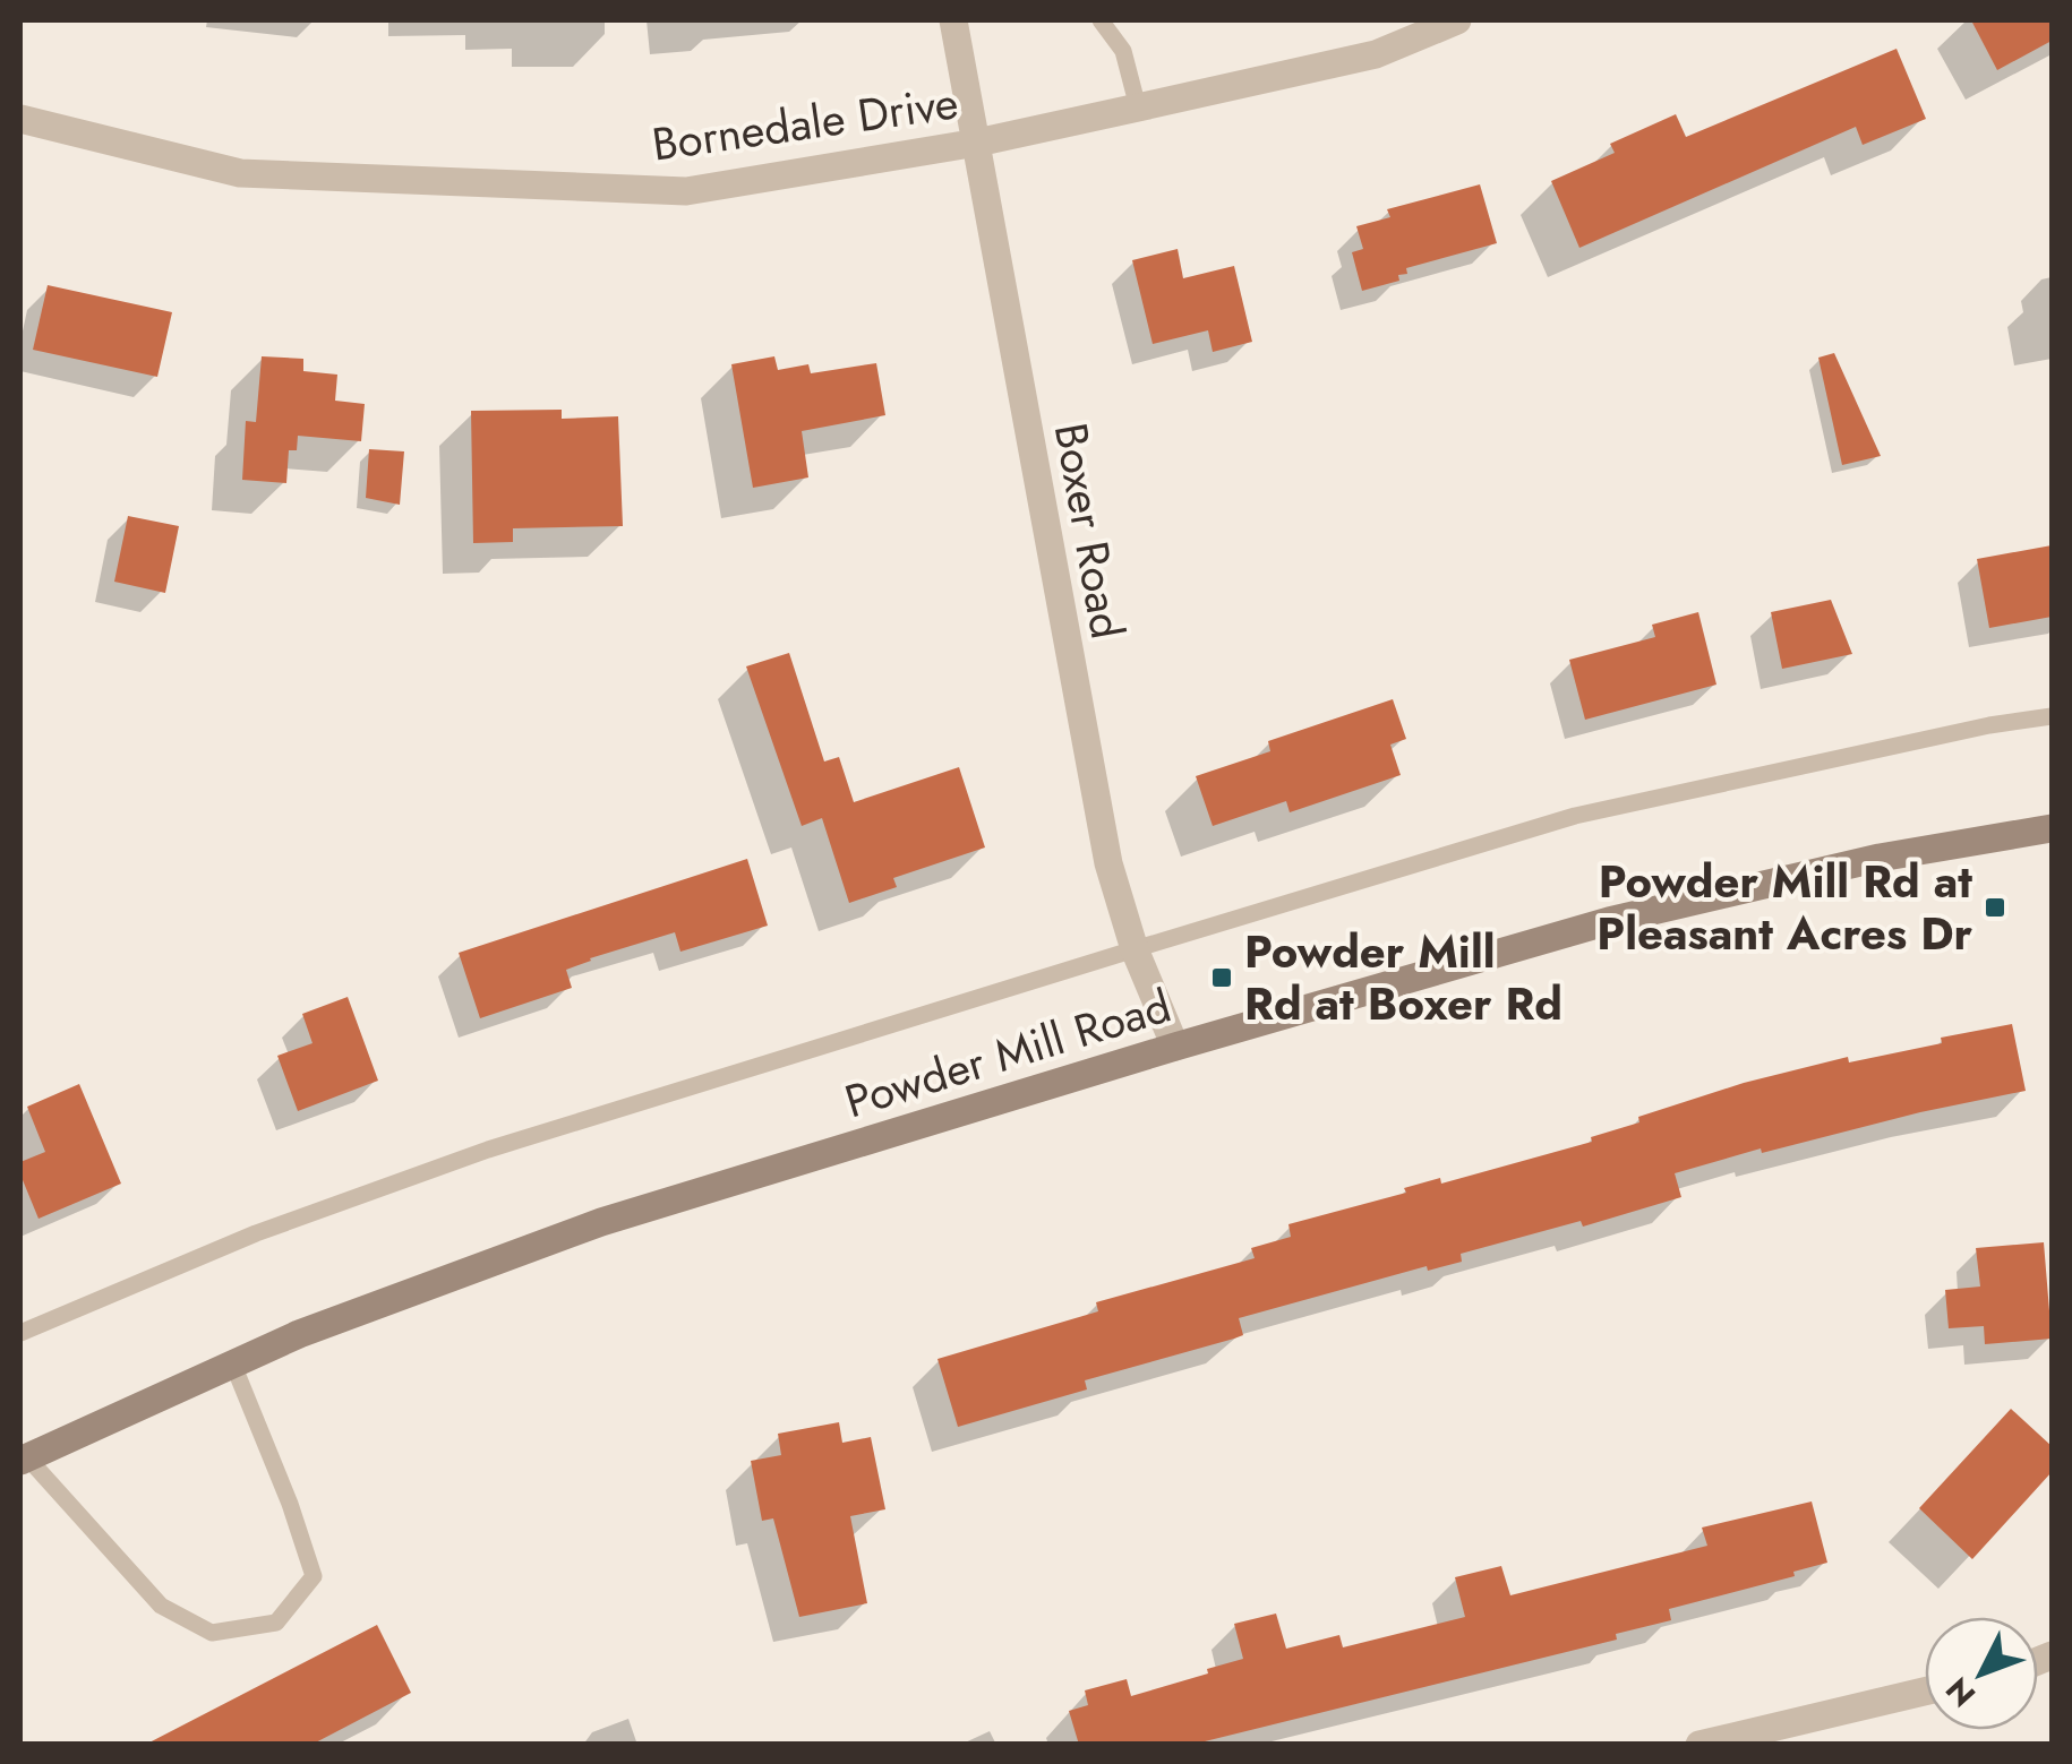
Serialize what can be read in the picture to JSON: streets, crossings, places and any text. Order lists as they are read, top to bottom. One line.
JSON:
{"streets":{"main road":["Powder Mill Road"],"street":["Bornedale Drive","Boxer Road"]},"crossings":[["Bornedale Drive","Boxer Road"],["Boxer Road","Powder Mill Road"]],"places":{"transit":["Powder Mill Rd at Pleasant Acres Dr","Powder Mill Rd at Boxer Rd"]},"north":"bottom left"}
